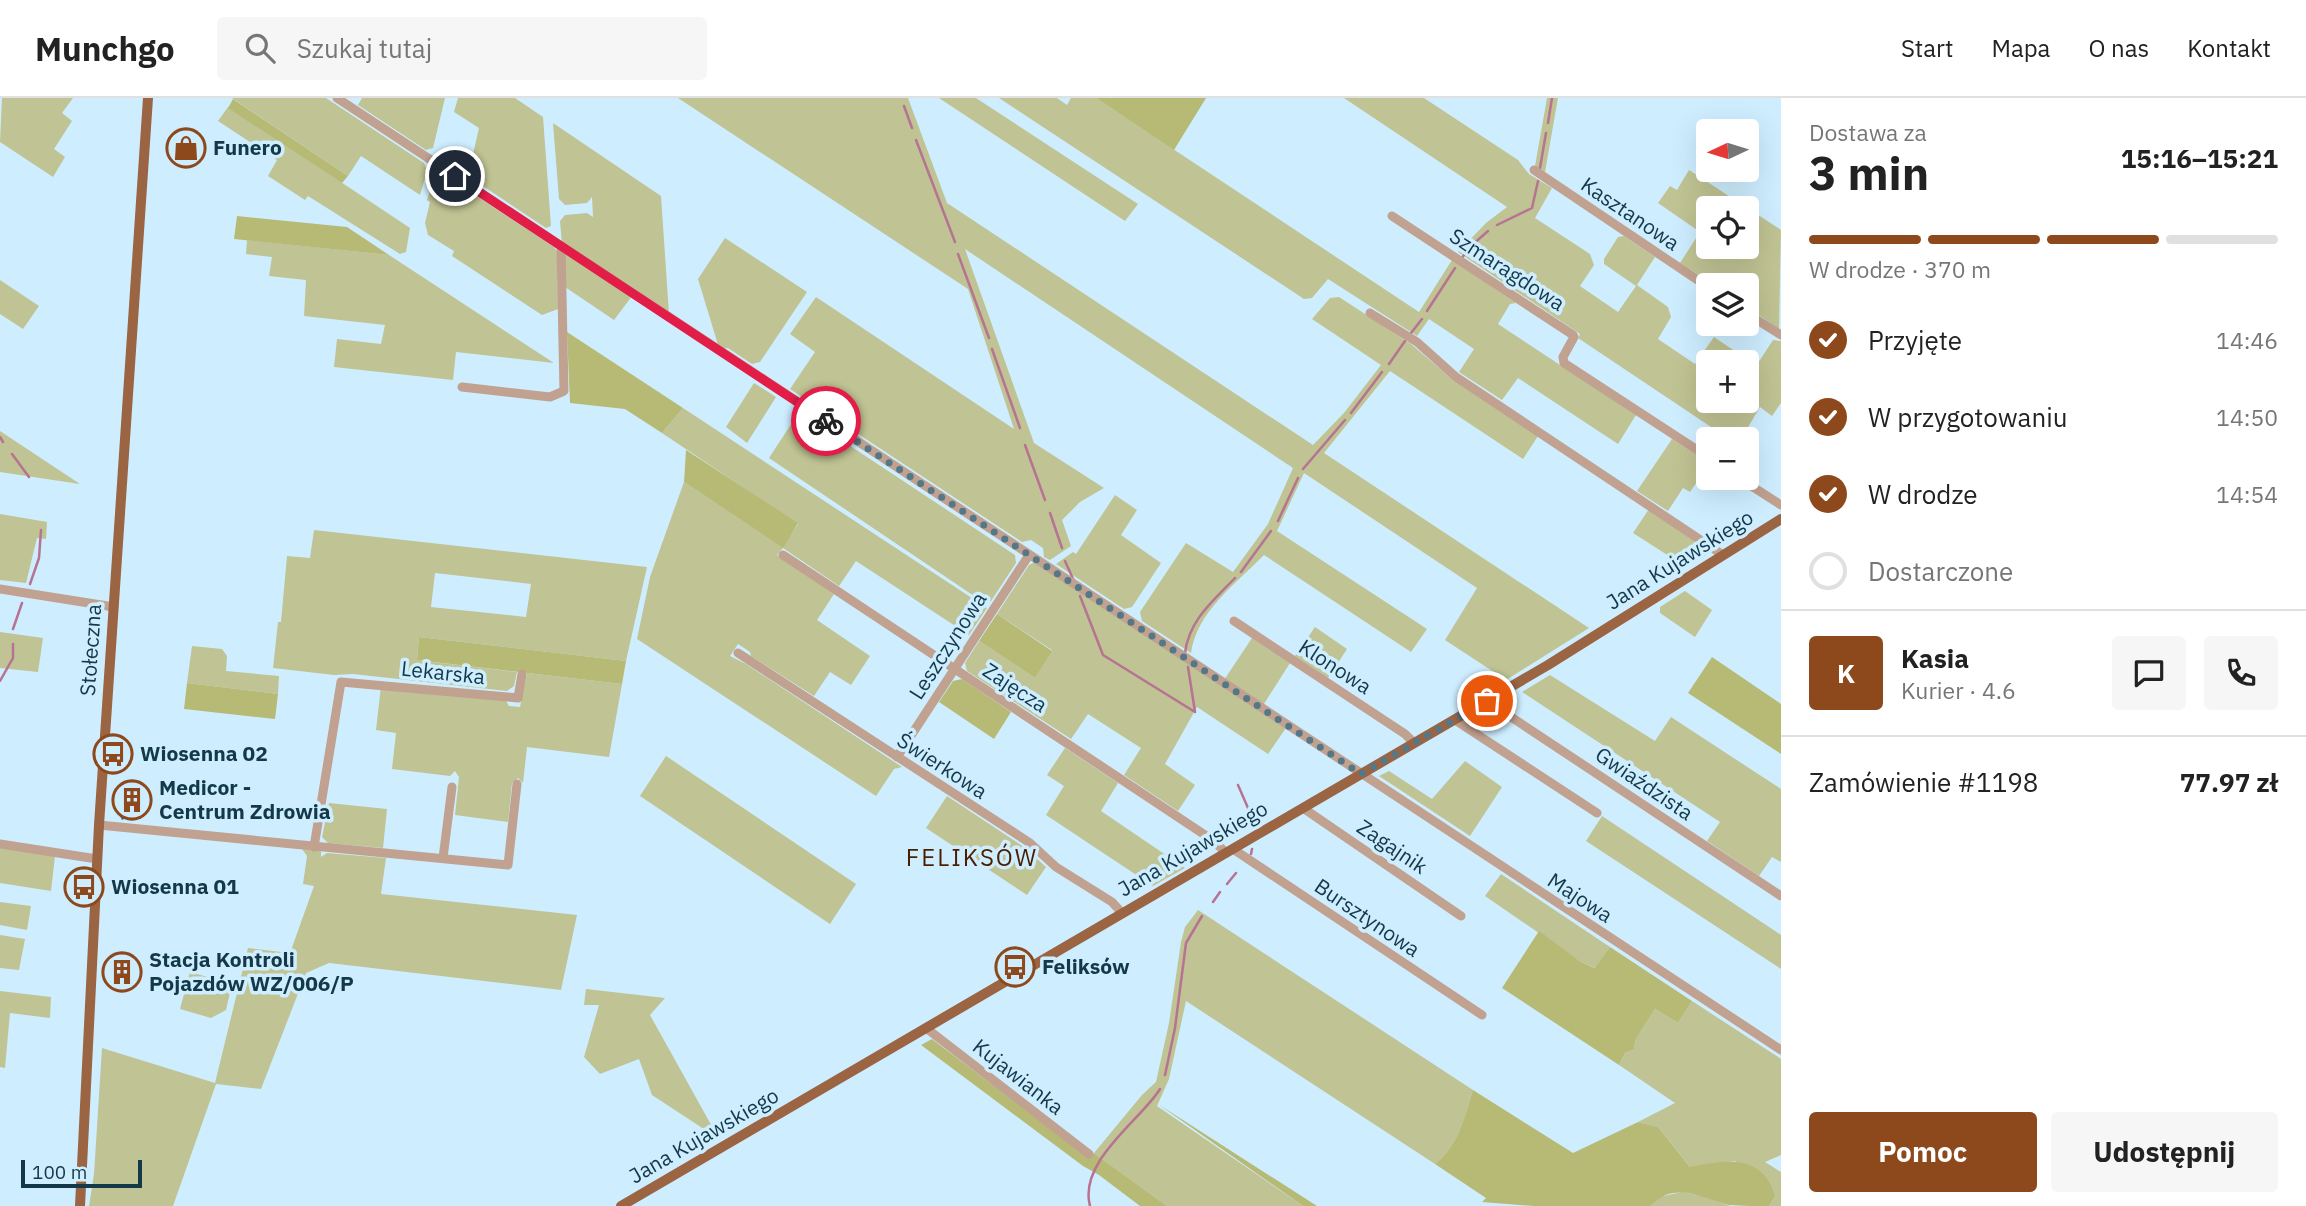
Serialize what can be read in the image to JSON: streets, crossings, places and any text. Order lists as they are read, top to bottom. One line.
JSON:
{"streets":{"main road":["Jana Kujawskiego","Stołeczna"],"street":["Kasztanowa","Szmaragdowa","Leszczynowa","Klonowa","Lekarska","Zajęcza","Świerkowa","Gwiaździsta","Zagajnik","Majowa","Bursztynowa","Kujawianka"]},"crossings":[["Jana Kujawskiego","Klonowa"],["Jana Kujawskiego","Zajęcza"],["Jana Kujawskiego","Świerkowa"],["Jana Kujawskiego","Gwiaździsta"],["Jana Kujawskiego","Zagajnik"],["Jana Kujawskiego","Majowa"],["Jana Kujawskiego","Bursztynowa"],["Jana Kujawskiego","Kujawianka"],["Leszczynowa","Zajęcza"],["Leszczynowa","Świerkowa"],["Leszczynowa","Majowa"],["Zajęcza","Bursztynowa"]],"districts":["FELIKSÓW"],"places":{"shop":["Funero"],"bus stop":["Wiosenna 02","Wiosenna 01","Feliksów"],"building":["Medicor - Centrum Zdrowia","Stacja Kontroli Pojazdów WZ/006/P"]},"scale_bar":"100 m","north":"left","page":{"header":"Munchgo","search":"Szukaj tutaj","nav":["Start","Mapa","O nas","Kontakt"],"heading":["3 min","Dostawa za","15:16–15:21"],"panel":["Kasia","Kurier · 4.6","Zamówienie #1198","77.97 zł"],"map_buttons":["+","−"],"bar":"W drodze · 370 m","list":[["Przyjęte","14:46"],["W przygotowaniu","14:50"],["W drodze","14:54"],"Dostarczone"],"round":"K","buttons":["Pomoc","Udostępnij"],"scale":"100 m"}}
